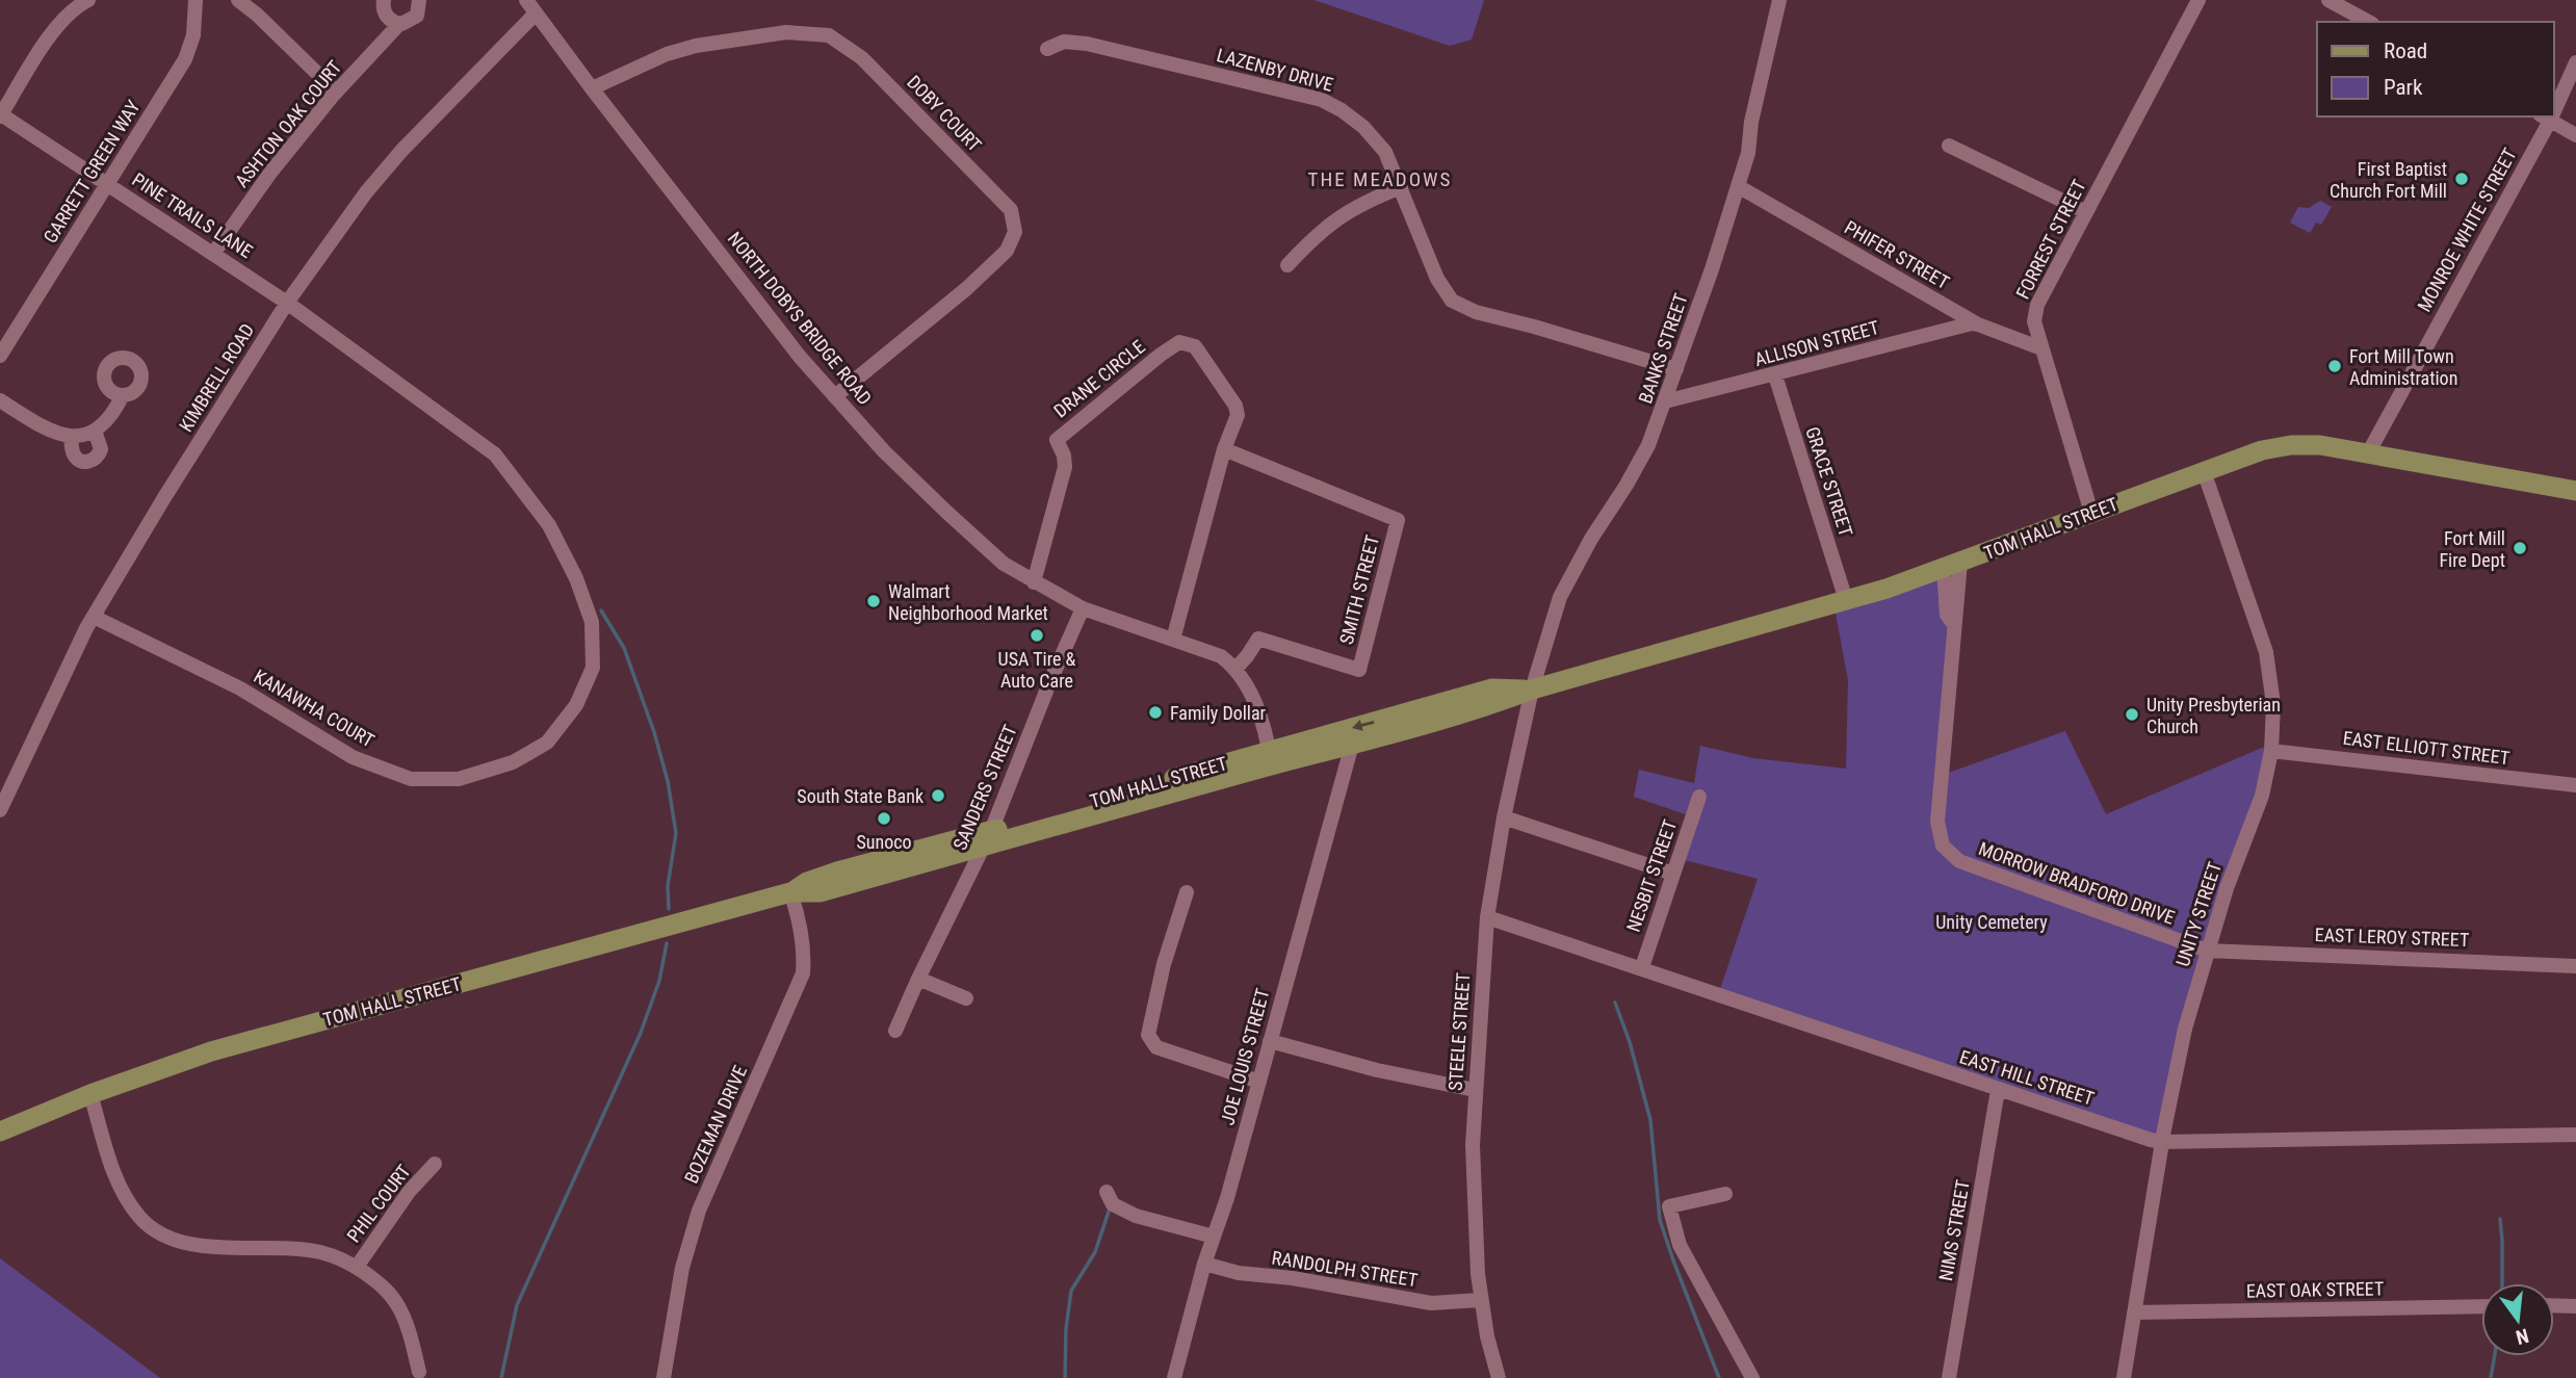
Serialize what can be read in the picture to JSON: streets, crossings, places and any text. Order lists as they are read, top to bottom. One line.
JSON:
{"streets":{"main road":["TOM HALL STREET"],"street":["LAZENBY DRIVE","DOBY COURT","ASHTON OAK COURT","GARRETT GREEN WAY","PINE TRAILS LANE","MONROE WHITE STREET","FORREST STREET","PHIFER STREET","NORTH DOBYS BRIDGE ROAD","ALLISON STREET","BANKS STREET","KIMBRELL ROAD","DRANE CIRCLE","GRACE STREET","SMITH STREET","KANAWHA COURT","EAST ELLIOTT STREET","SANDERS STREET","NESBIT STREET","MORROW BRADFORD DRIVE","UNITY STREET","EAST LEROY STREET","STEELE STREET","JOE LOUIS STREET","EAST HILL STREET","BOZEMAN DRIVE","PHIL COURT","NIMS STREET","RANDOLPH STREET","EAST OAK STREET"]},"crossings":[["LAZENBY DRIVE","BANKS STREET"],["DOBY COURT","NORTH DOBYS BRIDGE ROAD"],["ASHTON OAK COURT","PINE TRAILS LANE"],["GARRETT GREEN WAY","PINE TRAILS LANE"],["PINE TRAILS LANE","KIMBRELL ROAD"],["PINE TRAILS LANE","KANAWHA COURT"],["MONROE WHITE STREET","TOM HALL STREET"],["FORREST STREET","PHIFER STREET"],["FORREST STREET","TOM HALL STREET"],["PHIFER STREET","ALLISON STREET"],["PHIFER STREET","BANKS STREET"],["NORTH DOBYS BRIDGE ROAD","KIMBRELL ROAD"],["NORTH DOBYS BRIDGE ROAD","DRANE CIRCLE"],["NORTH DOBYS BRIDGE ROAD","SMITH STREET"],["NORTH DOBYS BRIDGE ROAD","SANDERS STREET"],["ALLISON STREET","BANKS STREET"],["ALLISON STREET","GRACE STREET"],["BANKS STREET","TOM HALL STREET"],["BANKS STREET","STEELE STREET"],["KIMBRELL ROAD","KANAWHA COURT"],["DRANE CIRCLE","SMITH STREET"],["GRACE STREET","TOM HALL STREET"],["TOM HALL STREET","SANDERS STREET"],["TOM HALL STREET","MORROW BRADFORD DRIVE"],["TOM HALL STREET","UNITY STREET"],["TOM HALL STREET","STEELE STREET"],["TOM HALL STREET","JOE LOUIS STREET"],["TOM HALL STREET","BOZEMAN DRIVE"],["EAST ELLIOTT STREET","UNITY STREET"],["NESBIT STREET","EAST HILL STREET"],["MORROW BRADFORD DRIVE","UNITY STREET"],["MORROW BRADFORD DRIVE","EAST LEROY STREET"],["UNITY STREET","EAST LEROY STREET"],["UNITY STREET","EAST HILL STREET"],["UNITY STREET","EAST OAK STREET"],["STEELE STREET","EAST HILL STREET"],["STEELE STREET","RANDOLPH STREET"],["JOE LOUIS STREET","RANDOLPH STREET"],["EAST HILL STREET","NIMS STREET"]],"districts":["THE MEADOWS"],"parks":["Unity Cemetery"],"places":["First Baptist Church Fort Mill","Fort Mill Town Administration","Fort Mill Fire Dept","Walmart Neighborhood Market","USA Tire & Auto Care","Family Dollar","Unity Presbyterian Church","South State Bank","Sunoco"],"legend":["Road","Park"],"north":"bottom"}
